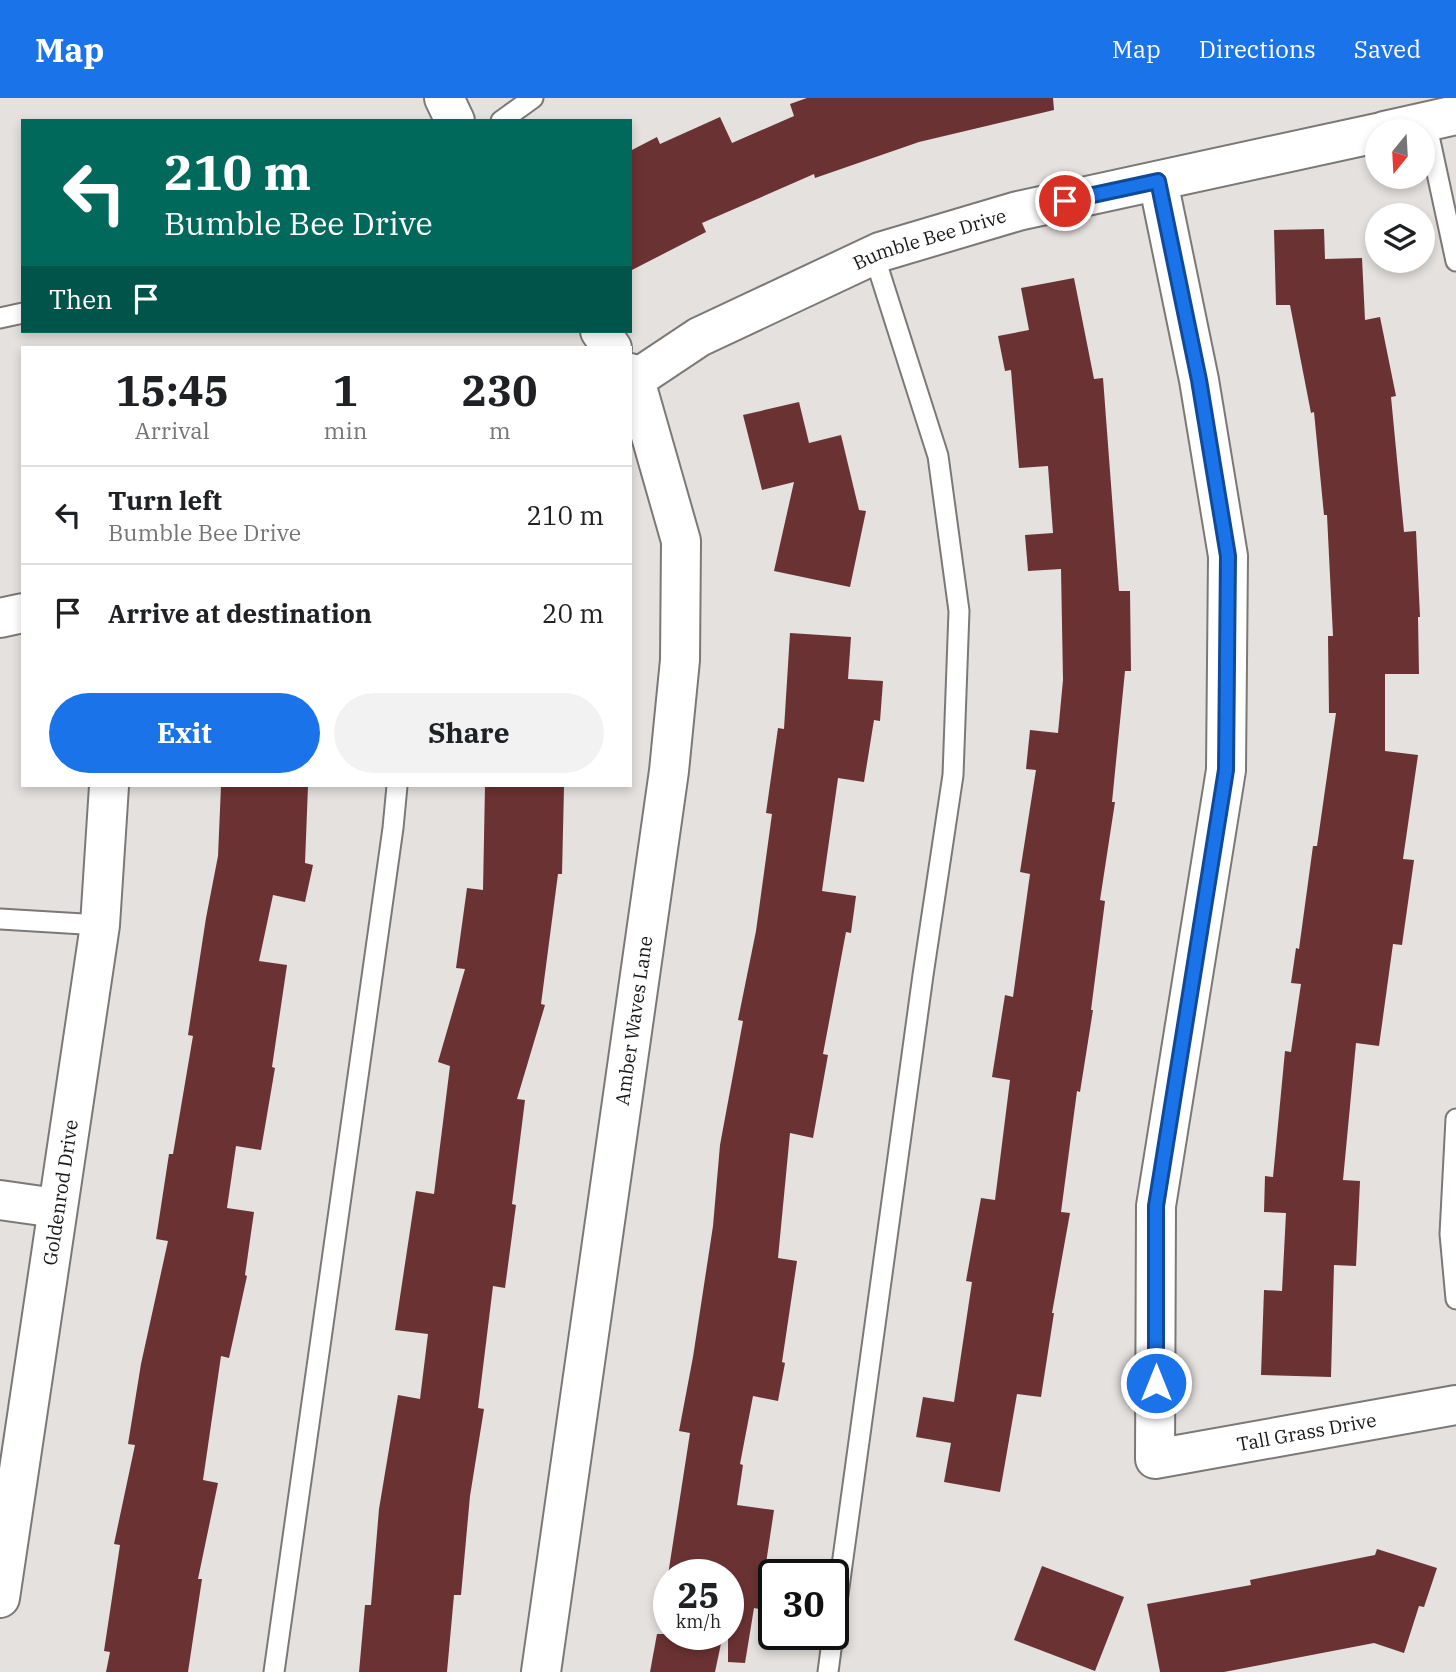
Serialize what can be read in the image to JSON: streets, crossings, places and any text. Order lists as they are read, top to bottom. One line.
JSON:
{"streets":{"street":["Bumble Bee Drive","Amber Waves Lane","Goldenrod Drive","Tall Grass Drive"]},"crossings":[["Bumble Bee Drive","Amber Waves Lane"],["Bumble Bee Drive","Tall Grass Drive"]],"north":"bottom","page":{"header":"Map","nav":["Map","Directions","Saved"],"turn":["210 m","Bumble Bee Drive"],"then":"Then","eta":["15:45","Arrival","1","min","230","m"],"list":[{"name":"Turn left","note":"Bumble Bee Drive","value":"210 m"},{"name":"Arrive at destination","value":"20 m"}],"buttons":["Exit","Share"],"speed":"25 km/h","limit":"30"}}
